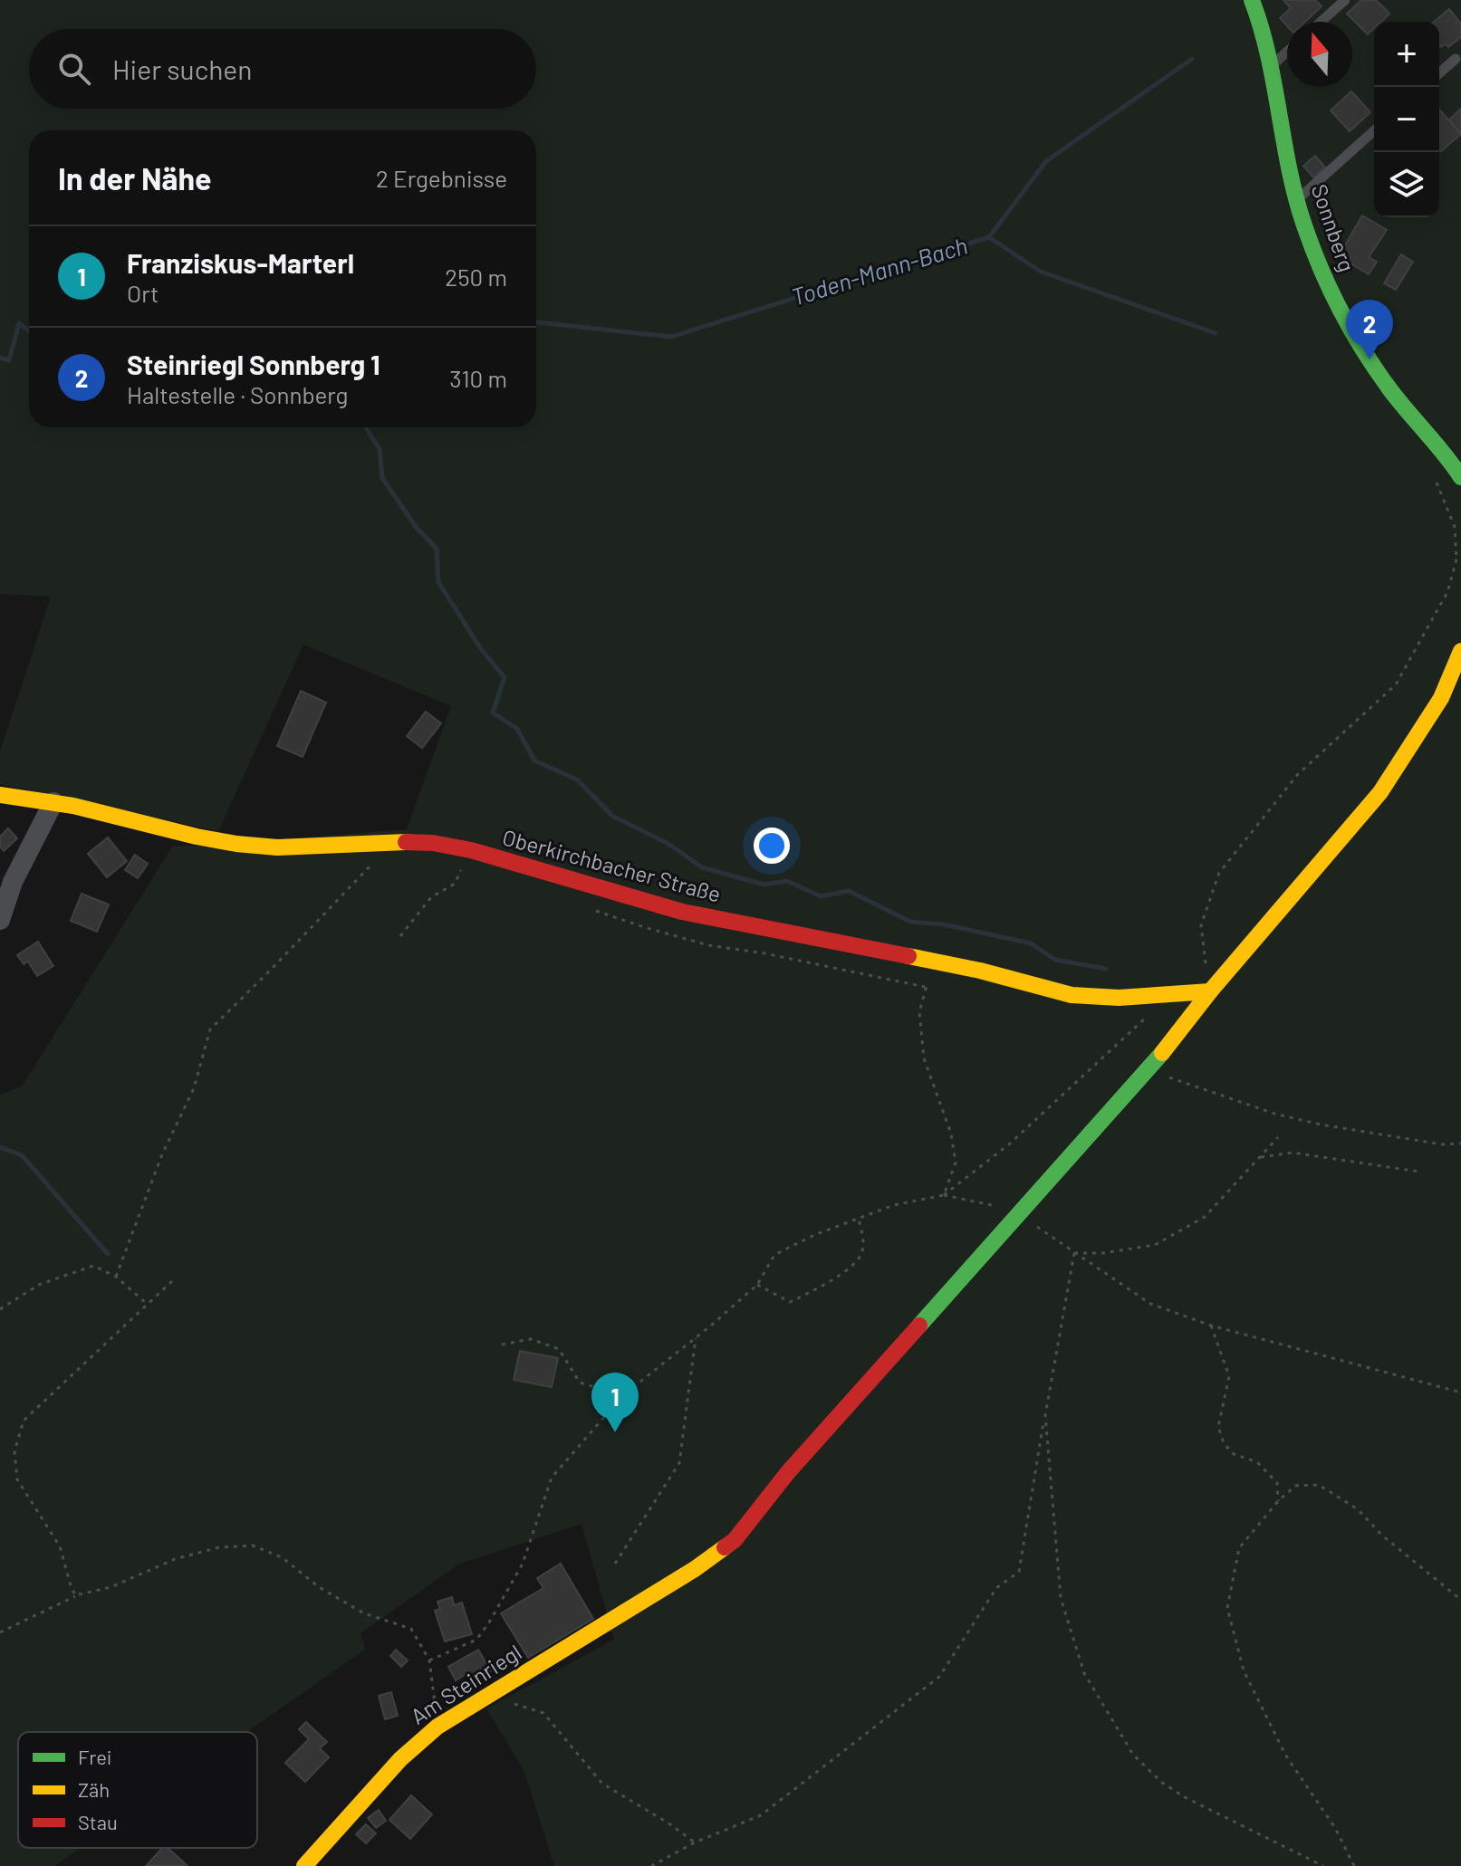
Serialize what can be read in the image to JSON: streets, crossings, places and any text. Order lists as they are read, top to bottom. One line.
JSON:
{"streets":{"street":["Sonnberg","Oberkirchbacher Straße","Am Steinriegl"]},"crossings":[["Oberkirchbacher Straße","Am Steinriegl"]],"water":["Toden-Mann-Bach"],"legend":["Frei","Zäh","Stau"],"north":"top","page":{"map_buttons":["+","−"],"search":"Hier suchen","heading":["In der Nähe","2 Ergebnisse"],"list":[{"mark":"1","name":"Franziskus-Marterl","note":"Ort","value":"250 m"},{"mark":"2","name":"Steinriegl Sonnberg 1","note":"Haltestelle · Sonnberg","value":"310 m"}],"pins":["2","1"]}}
